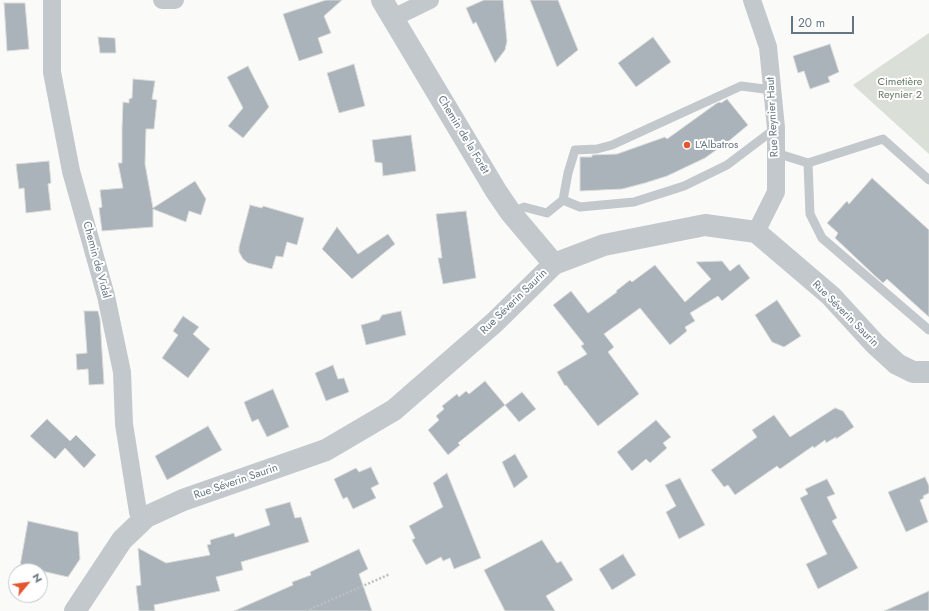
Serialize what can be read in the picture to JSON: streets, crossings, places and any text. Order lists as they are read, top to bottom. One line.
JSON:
{"streets":{"street":["Rue Reynier Haut","Chemin de la Forêt","Chemin de Vidal","Rue Séverin Saurin"]},"crossings":[["Rue Reynier Haut","Rue Séverin Saurin"],["Chemin de la Forêt","Rue Séverin Saurin"],["Chemin de Vidal","Rue Séverin Saurin"]],"parks":["Cimetière Reynier 2"],"places":["L'Albatros"],"scale_bar":"20 m","north":"top right"}
